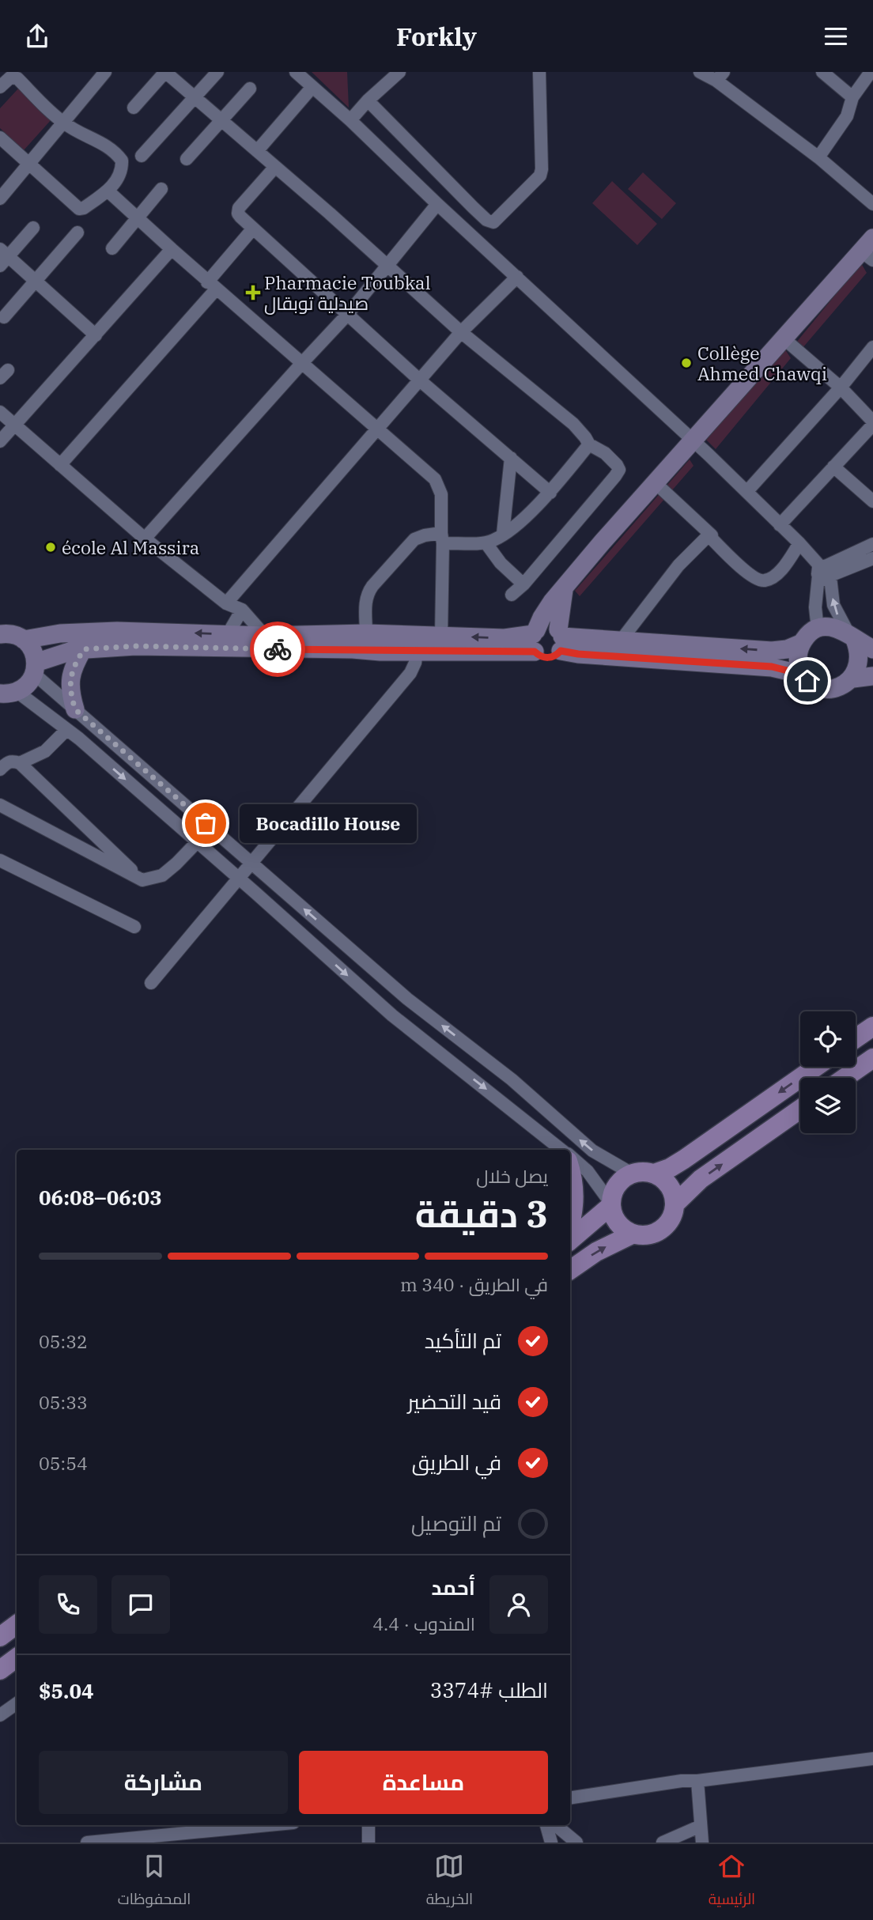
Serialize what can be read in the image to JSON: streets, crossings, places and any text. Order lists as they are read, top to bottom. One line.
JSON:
{"places":{"health":["Pharmacie Toubkal صيدلية توبقال"],"other":["Collège Ahmed Chawqi","école Al Massira","Bocadillo House"]},"page":{"header":"Forkly","bubble":"Bocadillo House","heading":["3 دقيقة","يصل خلال","06:03–06:08"],"panel":["أحمد","المندوب · 4.4","الطلب #3374","$5.04"],"bar":"في الطريق · 340 m","list":[["تم التأكيد","05:32"],["قيد التحضير","05:33"],["في الطريق","05:54"],"تم التوصيل"],"buttons":["مساعدة","مشاركة"],"tabs":["الرئيسية","الخريطة","المحفوظات"]}}
